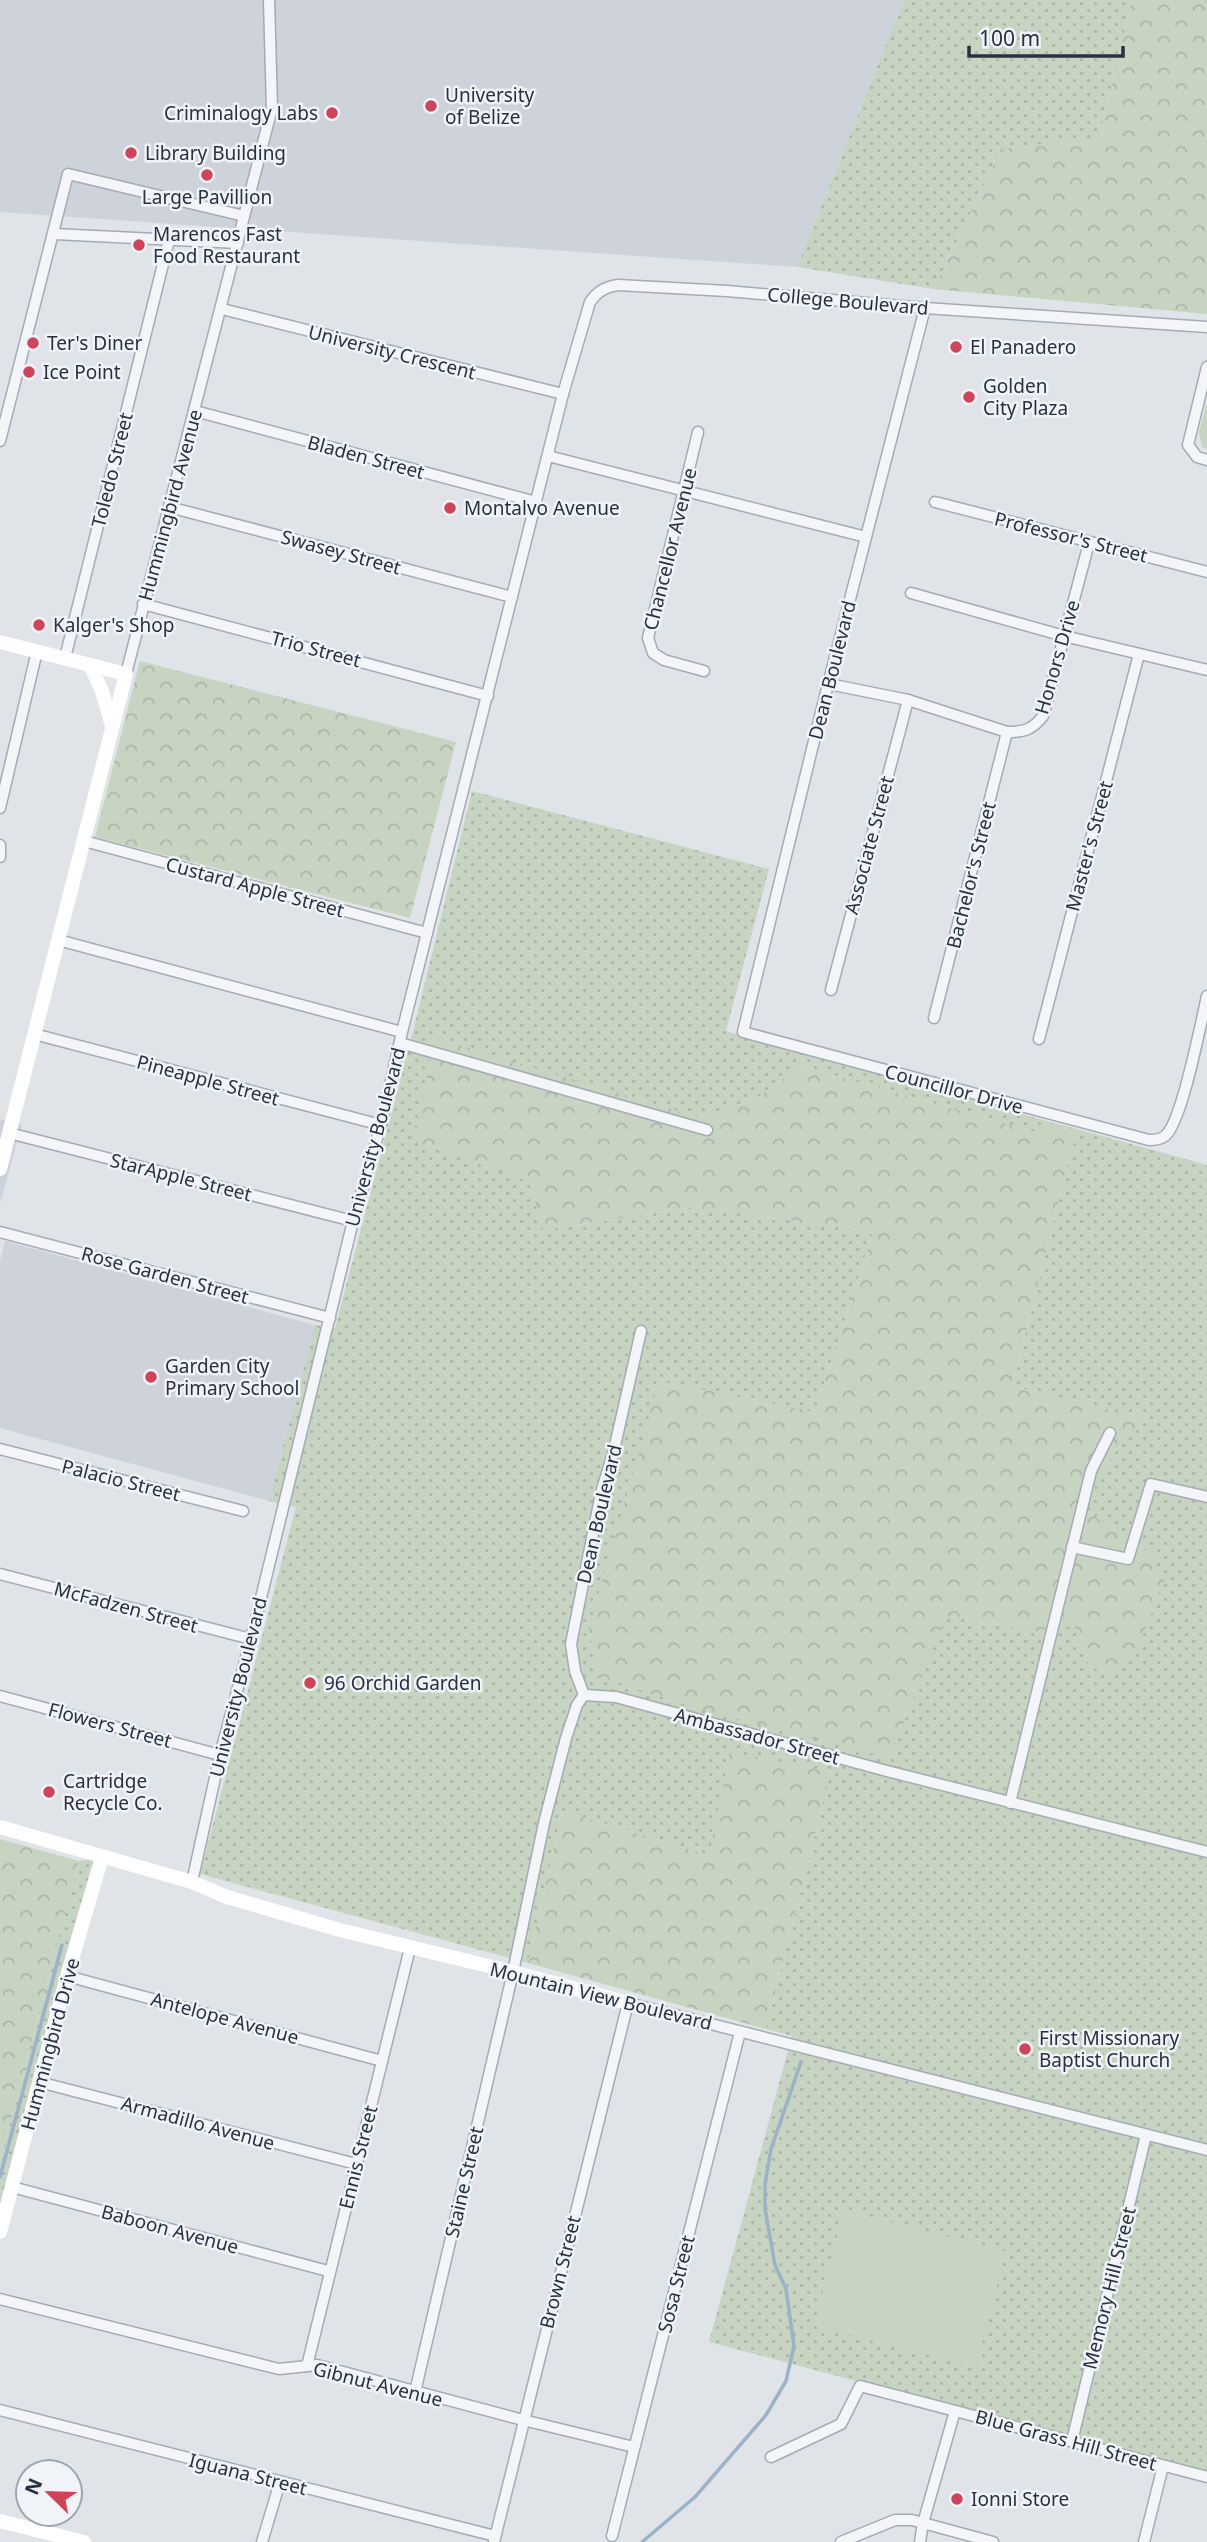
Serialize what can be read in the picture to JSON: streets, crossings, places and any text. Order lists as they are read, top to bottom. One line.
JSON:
{"streets":{"street":["College Boulevard","University Crescent","Bladen Street","Toledo Street","Hummingbird Avenue","Professor's Street","Chancellor Avenue","Swasey Street","Trio Street","Honors Drive","Dean Boulevard","Associate Street","Master's Street","Bachelor's Street","Custard Apple Street","Pineapple Street","Councillor Drive","University Boulevard","StarApple Street","Rose Garden Street","Palacio Street","McFadzen Street","Flowers Street","Ambassador Street","Mountain View Boulevard","Antelope Avenue","Hummingbird Drive","Armadillo Avenue","Ennis Street","Staine Street","Baboon Avenue","Brown Street","Sosa Street","Memory Hill Street","Gibnut Avenue","Blue Grass Hill Street","Iguana Street"]},"crossings":[["College Boulevard","University Crescent"],["College Boulevard","Dean Boulevard"],["College Boulevard","University Boulevard"],["University Crescent","Hummingbird Avenue"],["University Crescent","University Boulevard"],["Bladen Street","Hummingbird Avenue"],["Bladen Street","University Boulevard"],["Hummingbird Avenue","Swasey Street"],["Hummingbird Avenue","Trio Street"],["Hummingbird Avenue","Custard Apple Street"],["Hummingbird Avenue","Pineapple Street"],["Hummingbird Avenue","StarApple Street"],["Professor's Street","Honors Drive"],["Swasey Street","University Boulevard"],["Trio Street","University Boulevard"],["Honors Drive","Bachelor's Street"],["Dean Boulevard","Councillor Drive"],["Dean Boulevard","Ambassador Street"],["Custard Apple Street","University Boulevard"],["Pineapple Street","University Boulevard"],["University Boulevard","StarApple Street"],["University Boulevard","Rose Garden Street"],["University Boulevard","McFadzen Street"],["University Boulevard","Flowers Street"],["University Boulevard","Mountain View Boulevard"],["Mountain View Boulevard","Hummingbird Drive"],["Mountain View Boulevard","Ennis Street"],["Mountain View Boulevard","Staine Street"],["Mountain View Boulevard","Brown Street"],["Mountain View Boulevard","Sosa Street"],["Mountain View Boulevard","Memory Hill Street"],["Antelope Avenue","Hummingbird Drive"],["Antelope Avenue","Ennis Street"],["Hummingbird Drive","Armadillo Avenue"],["Hummingbird Drive","Baboon Avenue"],["Armadillo Avenue","Ennis Street"],["Ennis Street","Baboon Avenue"],["Ennis Street","Gibnut Avenue"],["Staine Street","Gibnut Avenue"],["Brown Street","Gibnut Avenue"],["Brown Street","Iguana Street"],["Sosa Street","Gibnut Avenue"],["Memory Hill Street","Blue Grass Hill Street"]],"places":["University of Belize","Criminalogy Labs","Library Building","Large Pavillion","Marencos Fast Food Restaurant","Ter's Diner","El Panadero","Ice Point","Golden City Plaza","Montalvo Avenue","Kalger's Shop","Garden City Primary School","96 Orchid Garden","Cartridge Recycle Co.","First Missionary Baptist Church","Ionni Store"],"scale_bar":"100 m","north":"top left"}
